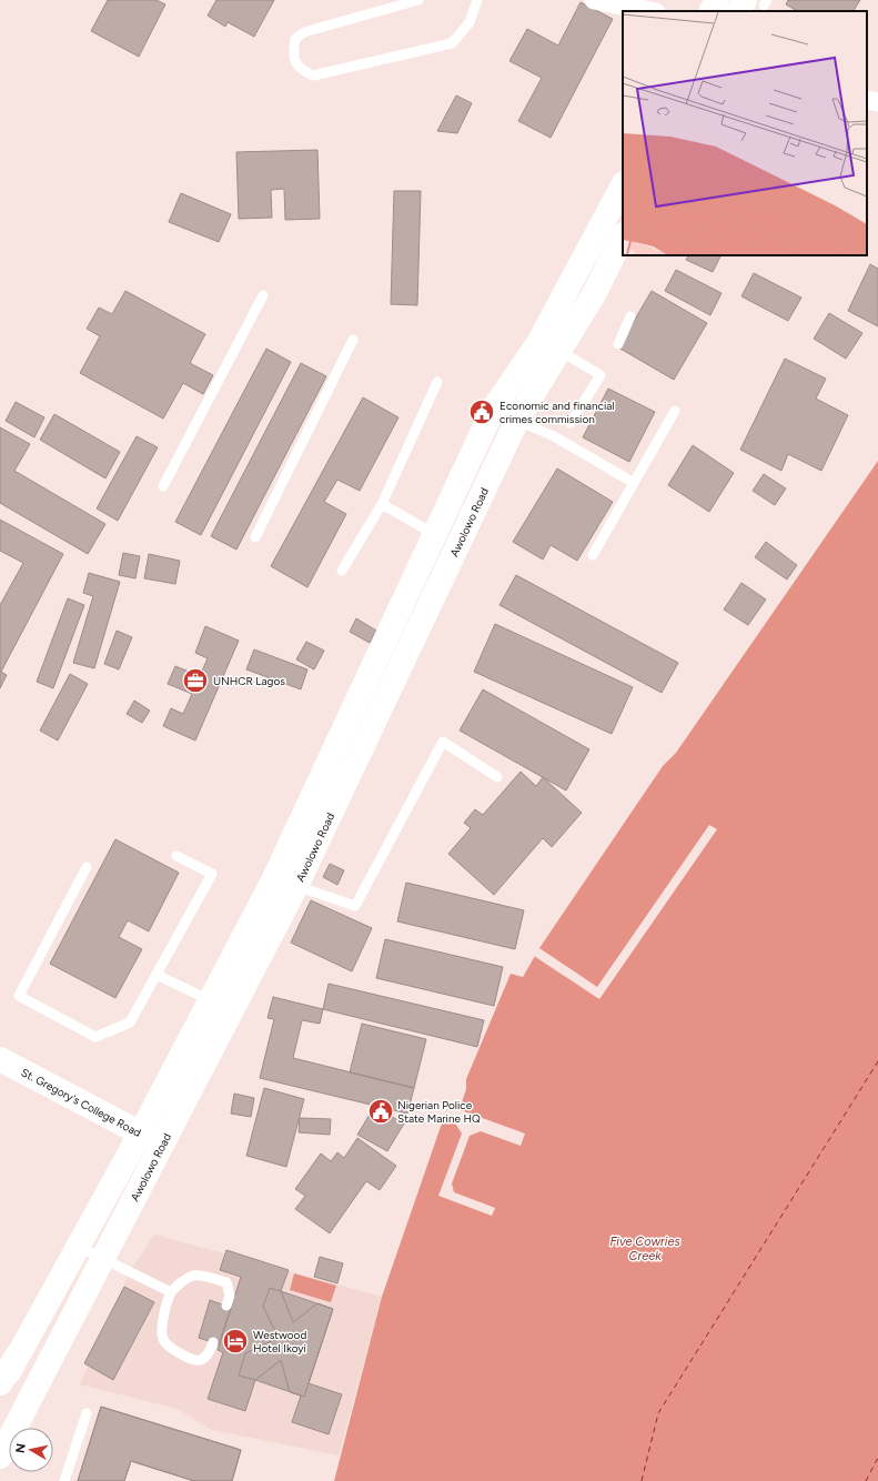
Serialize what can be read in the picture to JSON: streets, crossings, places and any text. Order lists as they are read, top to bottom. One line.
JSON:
{"streets":{"main road":["Awolowo Road","St. Gregory's College Road"]},"crossings":[["Awolowo Road","St. Gregory's College Road"]],"water":["Five Cowries Creek"],"places":{"public building":["Economic and financial crimes commission","Nigerian Police State Marine HQ"],"office":["UNHCR Lagos"],"hotel":["Westwood Hotel Ikoyi"]},"north":"left"}
